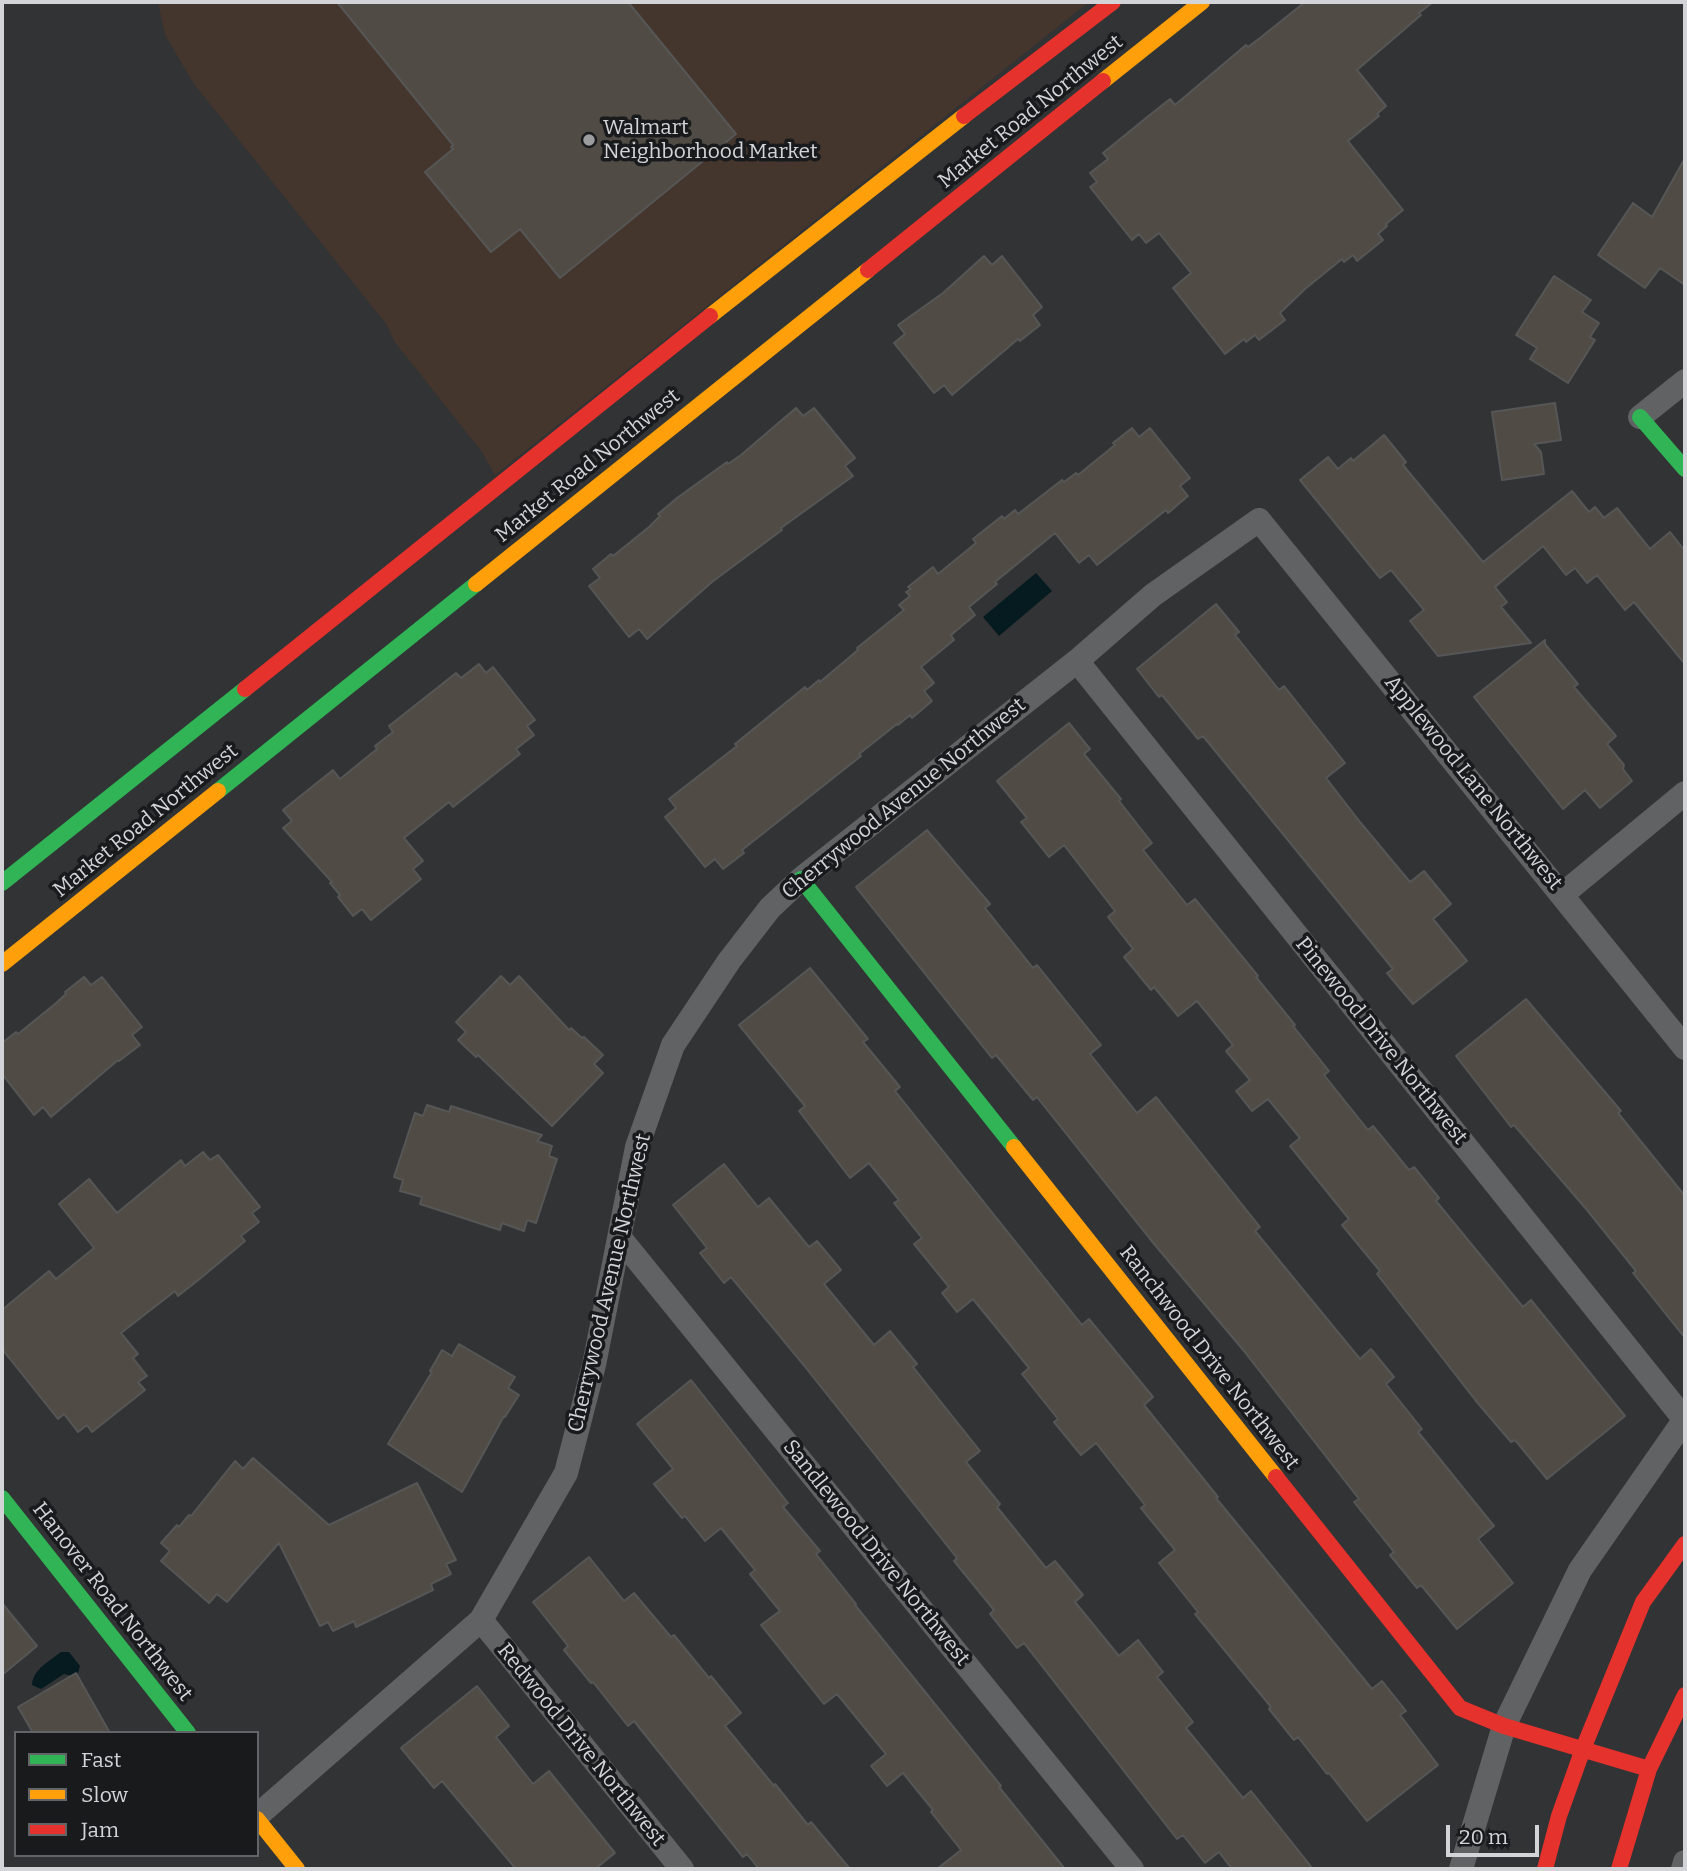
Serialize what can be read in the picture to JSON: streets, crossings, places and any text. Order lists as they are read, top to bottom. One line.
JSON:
{"streets":{"street":["Market Road Northwest","Applewood Lane Northwest","Cherrywood Avenue Northwest","Pinewood Drive Northwest","Ranchwood Drive Northwest","Sandlewood Drive Northwest","Hanover Road Northwest","Redwood Drive Northwest"]},"crossings":[["Applewood Lane Northwest","Cherrywood Avenue Northwest"],["Cherrywood Avenue Northwest","Pinewood Drive Northwest"],["Cherrywood Avenue Northwest","Ranchwood Drive Northwest"],["Cherrywood Avenue Northwest","Sandlewood Drive Northwest"],["Cherrywood Avenue Northwest","Redwood Drive Northwest"]],"places":["Walmart Neighborhood Market"],"legend":["Fast","Slow","Jam"],"scale_bar":"20 m"}
